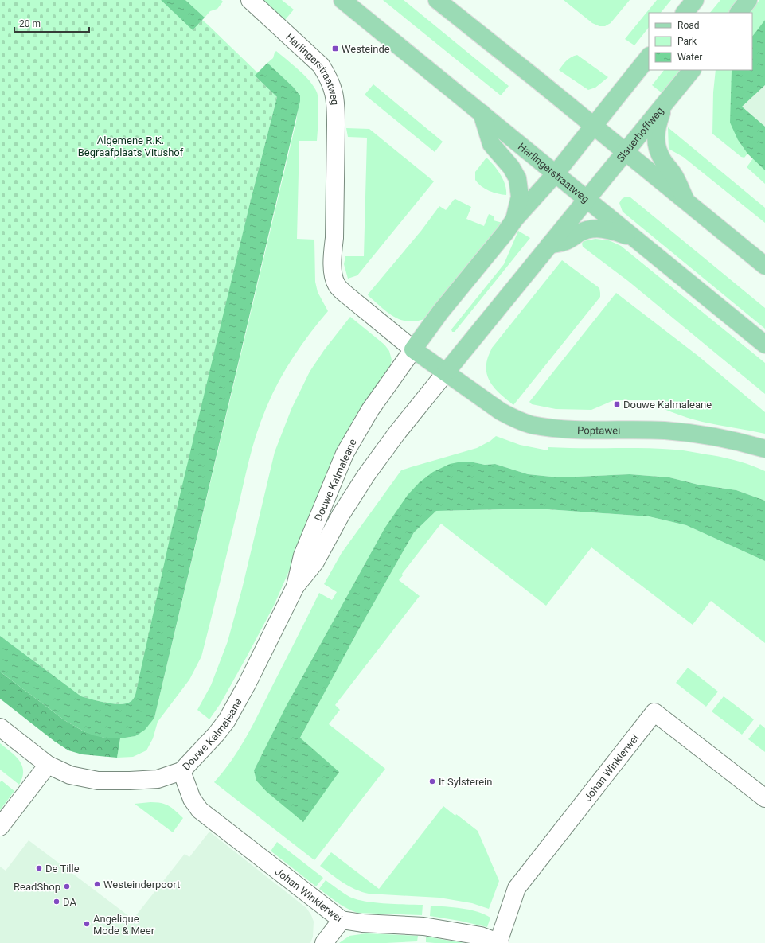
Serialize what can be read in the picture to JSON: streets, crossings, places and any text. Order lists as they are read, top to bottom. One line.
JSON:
{"streets":{"main road":["Harlingerstraatweg","Slauerhoffweg","Poptawei","Douwe Kalmaleane"],"street":["Johan Winklerwei"]},"crossings":[["Harlingerstraatweg","Slauerhoffweg"],["Harlingerstraatweg","Poptawei"],["Harlingerstraatweg","Douwe Kalmaleane"],["Slauerhoffweg","Douwe Kalmaleane"],["Poptawei","Douwe Kalmaleane"],["Douwe Kalmaleane","Johan Winklerwei"]],"parks":["Algemene R.K. Begraafplaats Vitushof"],"places":{"transit":["Westeinde","Douwe Kalmaleane"],"other":["It Sylsterein","De Tille","Westeinderpoort","ReadShop","DA","Angelique Mode & Meer"]},"legend":["Road","Park","Water"],"scale_bar":"20 m"}
